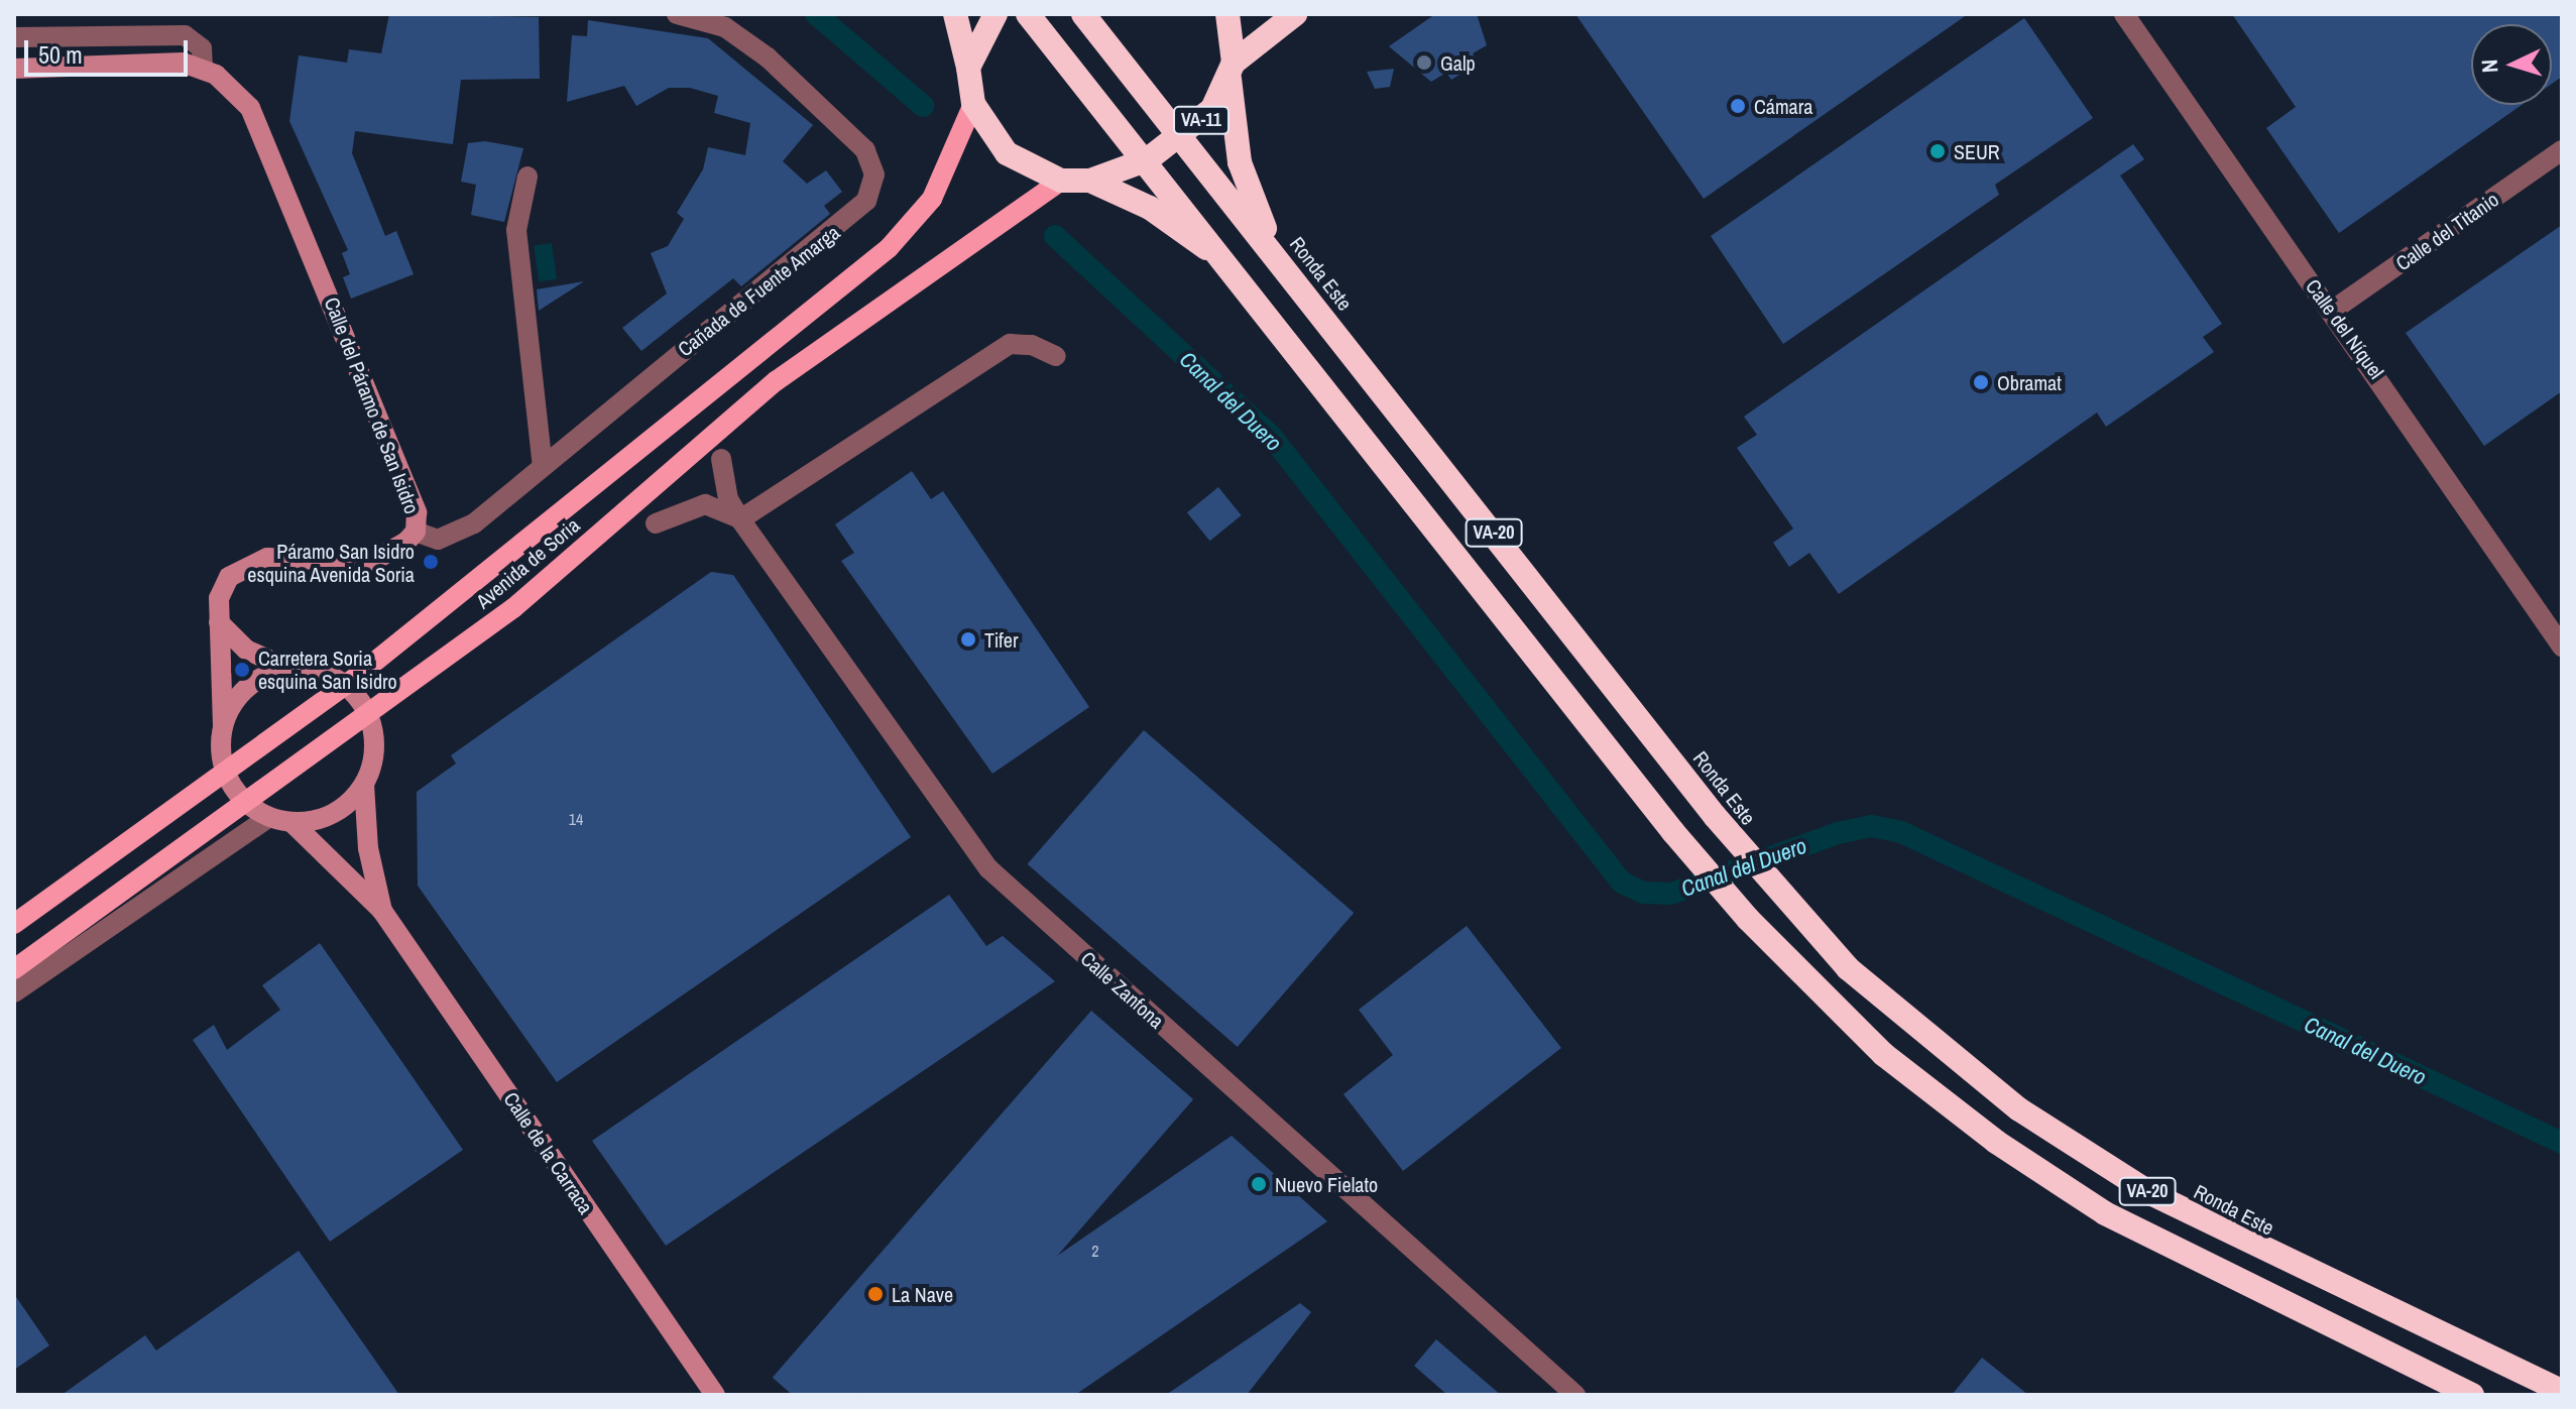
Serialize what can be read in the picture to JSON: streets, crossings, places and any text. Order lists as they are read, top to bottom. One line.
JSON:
{"streets":{"highway":["VA-11","Ronda Este","VA-20"],"main road":["Avenida de Soria"],"street":["Calle del Titanio","Cañada de Fuente Amarga","Calle del Níquel","Calle del Páramo de San Isidro","Calle Zanfona","Calle de la Carraca"]},"crossings":[["VA-11","Ronda Este"],["VA-11","VA-20"],["VA-11","Avenida de Soria"],["Calle del Titanio","Calle del Níquel"],["Cañada de Fuente Amarga","Calle del Páramo de San Isidro"],["Calle del Páramo de San Isidro","Avenida de Soria"],["Avenida de Soria","Calle de la Carraca"]],"water":["Canal del Duero"],"places":["Galp","Cámara","SEUR","Obramat","Páramo San Isidro esquina Avenida Soria","Tifer","Carretera Soria esquina San Isidro","Nuevo Fielato","La Nave"],"house_numbers":["14","2"],"scale_bar":"50 m","north":"left"}
